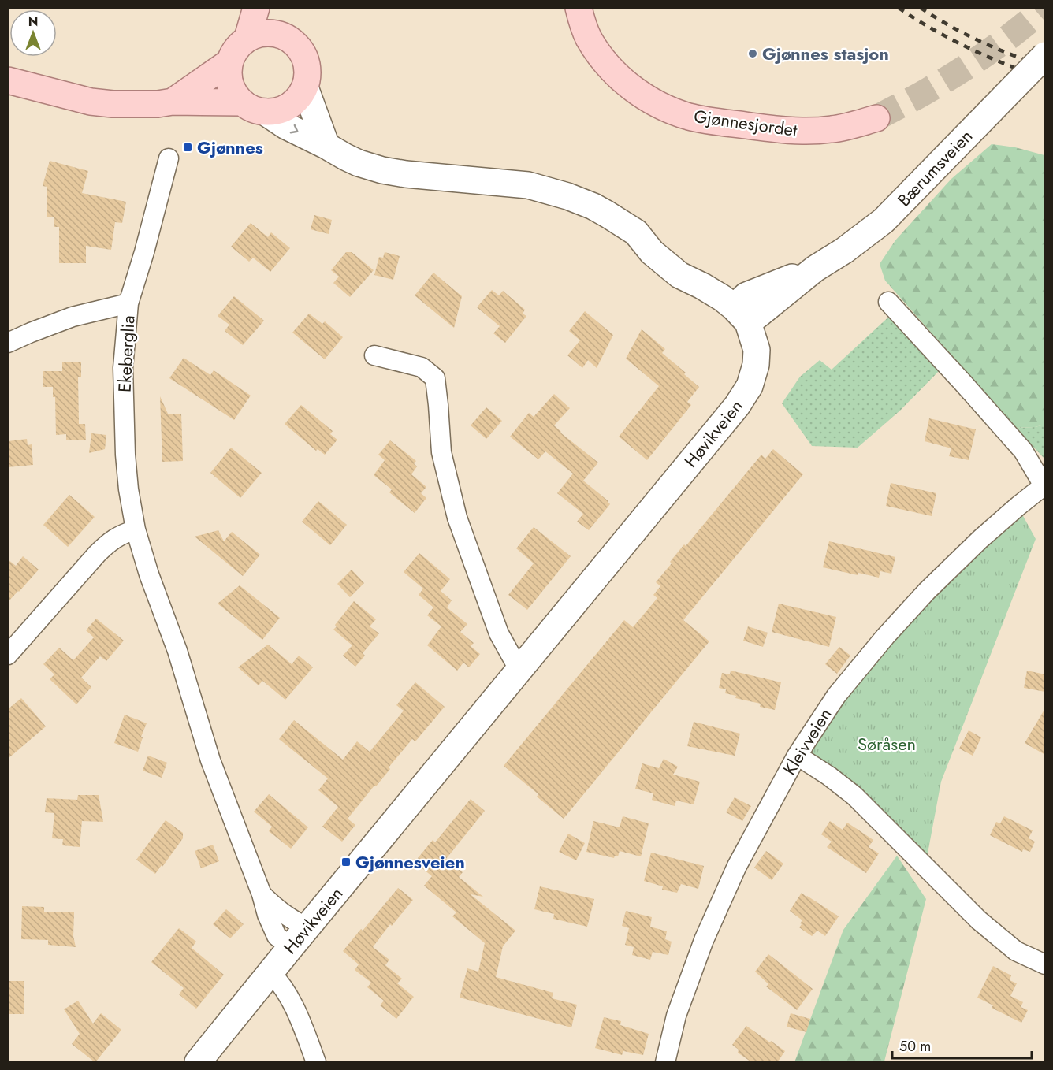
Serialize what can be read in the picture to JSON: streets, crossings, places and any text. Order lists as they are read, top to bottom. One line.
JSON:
{"streets":{"main road":["Gjønnesjordet","Bærumsveien","Høvikveien"],"street":["Ekeberglia","Kleivveien"]},"crossings":[["Bærumsveien","Høvikveien"]],"parks":["Søråsen"],"places":{"other":["Gjønnes stasjon"],"transit":["Gjønnes","Gjønnesveien"]},"scale_bar":"50 m","north":"top"}
